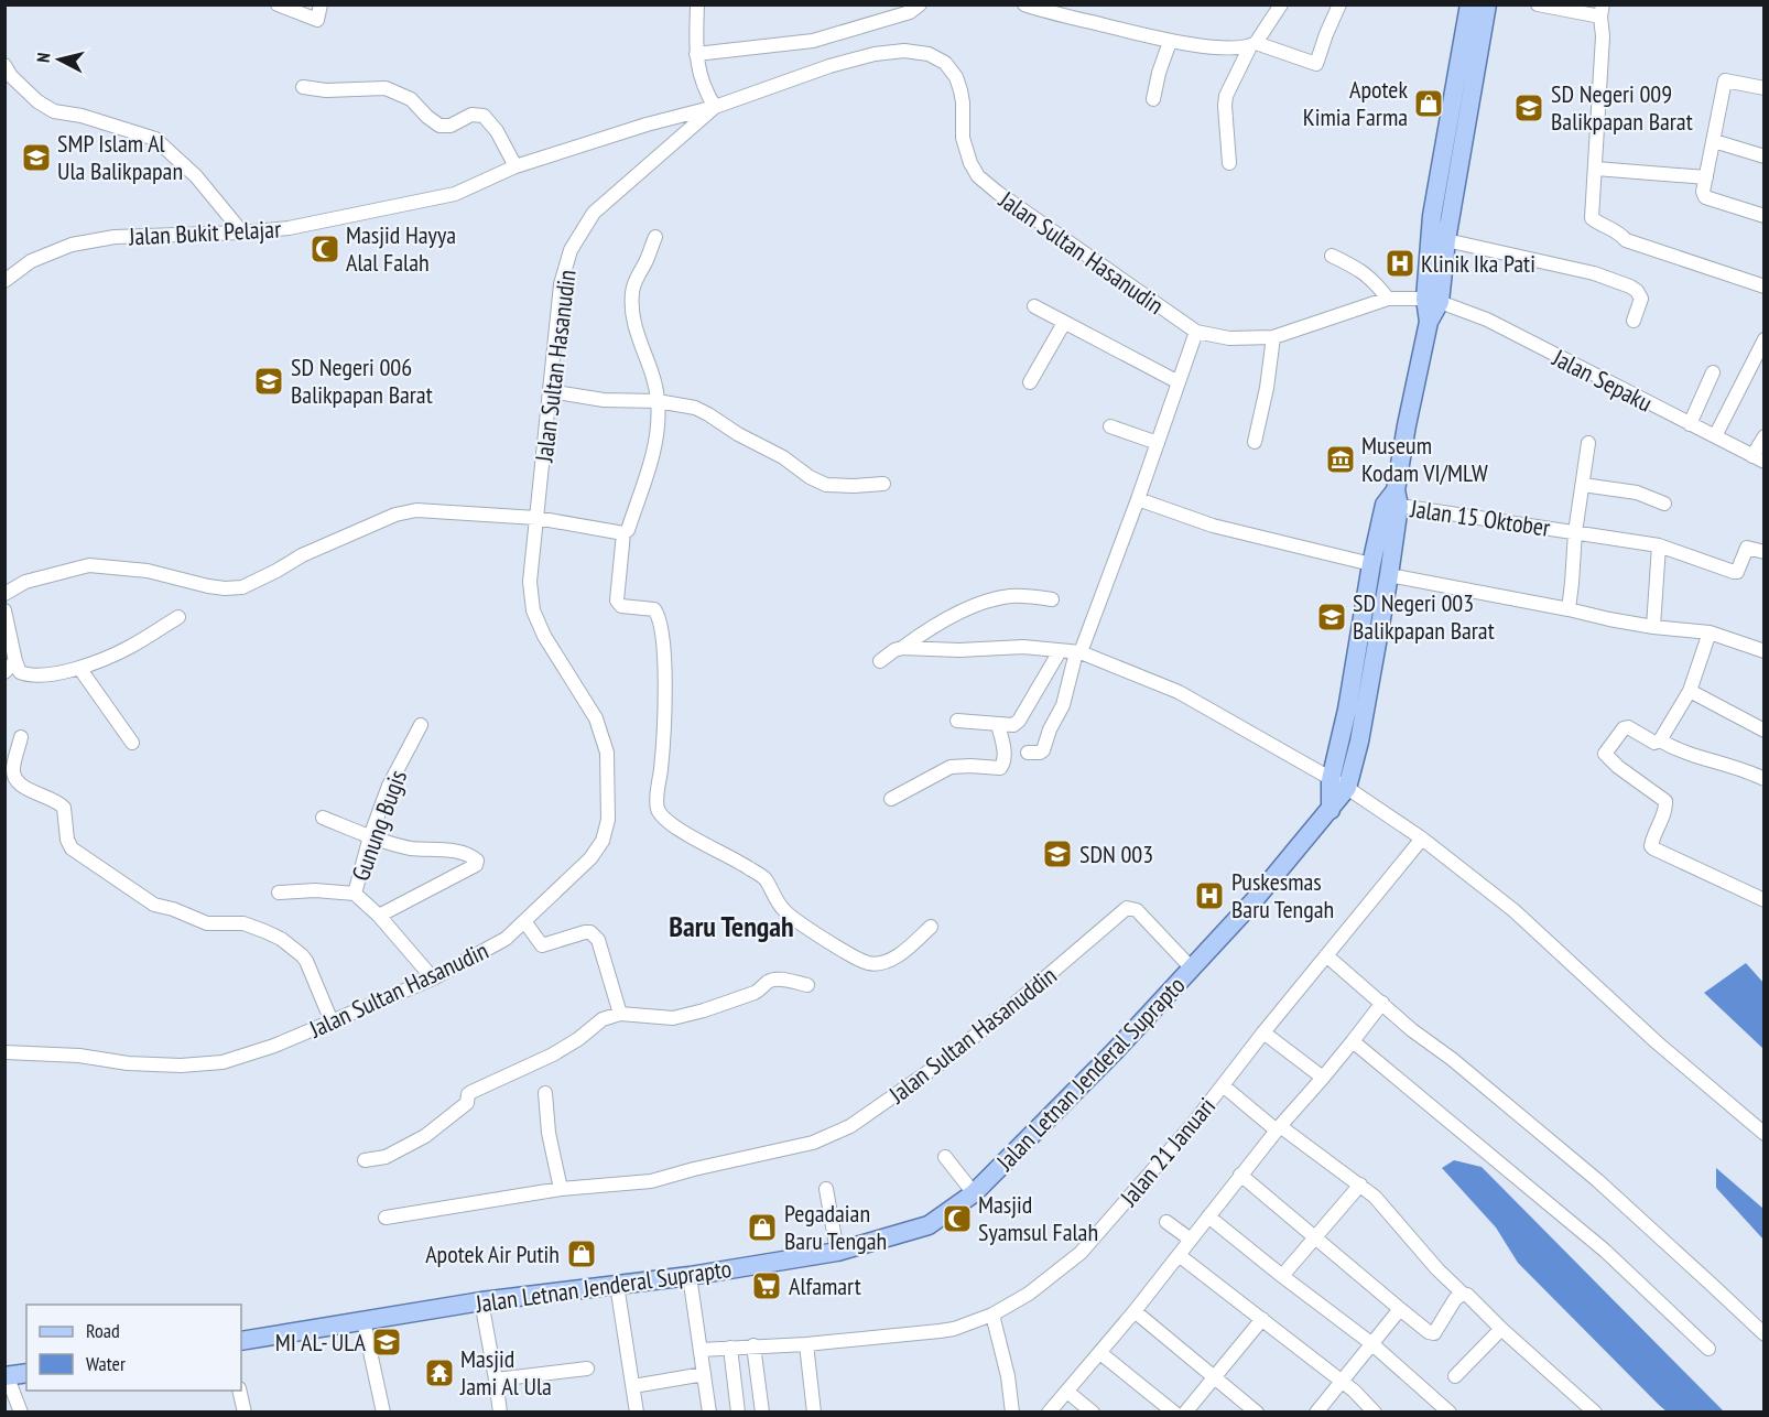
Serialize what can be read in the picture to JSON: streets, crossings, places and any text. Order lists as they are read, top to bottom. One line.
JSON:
{"streets":{"main road":["Jalan Letnan Jenderal Suprapto"],"street":["Jalan Bukit Pelajar","Jalan Sultan Hasanudin","Jalan Sepaku","Jalan 15 Oktober","Gunung Bugis","Jalan Sultan Hasanuddin","Jalan 21 Januari"]},"crossings":[["Jalan Bukit Pelajar","Jalan Sultan Hasanudin"],["Jalan Sultan Hasanudin","Jalan Sepaku"],["Jalan Sultan Hasanudin","Gunung Bugis"],["Jalan Sultan Hasanudin","Jalan Letnan Jenderal Suprapto"],["Jalan Sepaku","Jalan Letnan Jenderal Suprapto"],["Jalan 15 Oktober","Jalan Letnan Jenderal Suprapto"],["Jalan Sultan Hasanuddin","Jalan Letnan Jenderal Suprapto"]],"districts":["Baru Tengah"],"places":{"shop":["Apotek Kimia Farma","Pegadaian Baru Tengah","Apotek Air Putih"],"school or university":["SD Negeri 009 Balikpapan Barat","SMP Islam Al Ula Balikpapan","SD Negeri 006 Balikpapan Barat","SD Negeri 003 Balikpapan Barat","SDN 003","MI AL- ULA"],"mosque":["Masjid Hayya Alal Falah","Masjid Syamsul Falah"],"hospital":["Klinik Ika Pati","Puskesmas Baru Tengah"],"museum":["Museum Kodam VI/MLW"],"supermarket":["Alfamart"],"temple":["Masjid Jami Al Ula"]},"legend":["Road","Water"],"north":"left"}
